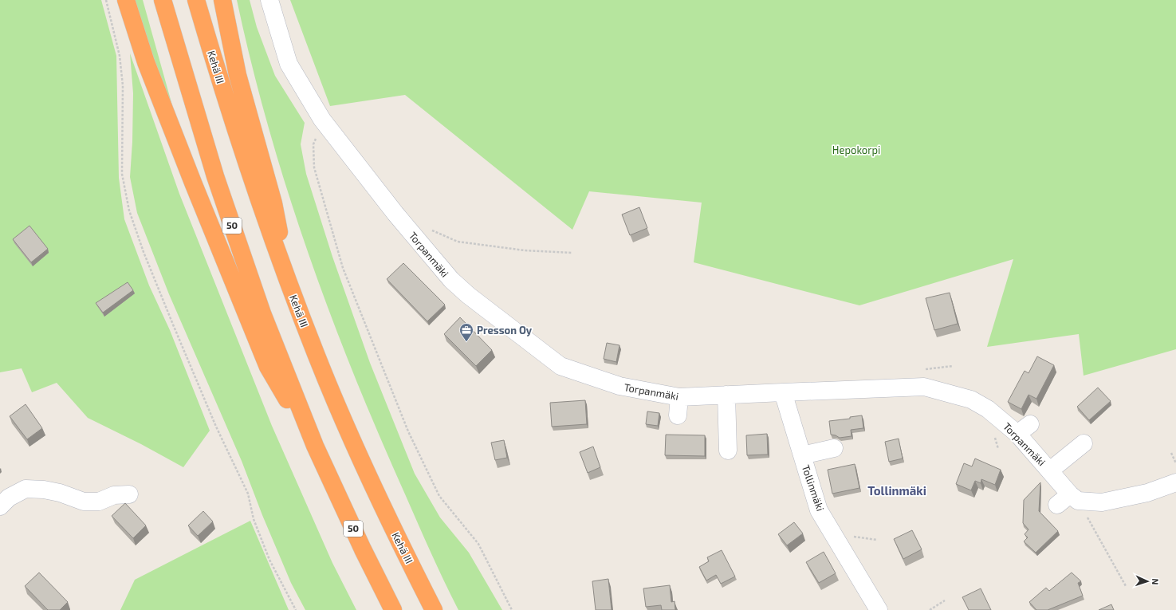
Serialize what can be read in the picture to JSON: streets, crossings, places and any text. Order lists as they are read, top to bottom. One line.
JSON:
{"streets":{"highway":["Kehä III","50"],"street":["Torpanmäki","Tollinmäki"]},"crossings":[["Torpanmäki","Tollinmäki"]],"districts":["Tollinmäki"],"parks":["Hepokorpi"],"places":{"office":["Presson Oy"]},"north":"right"}
